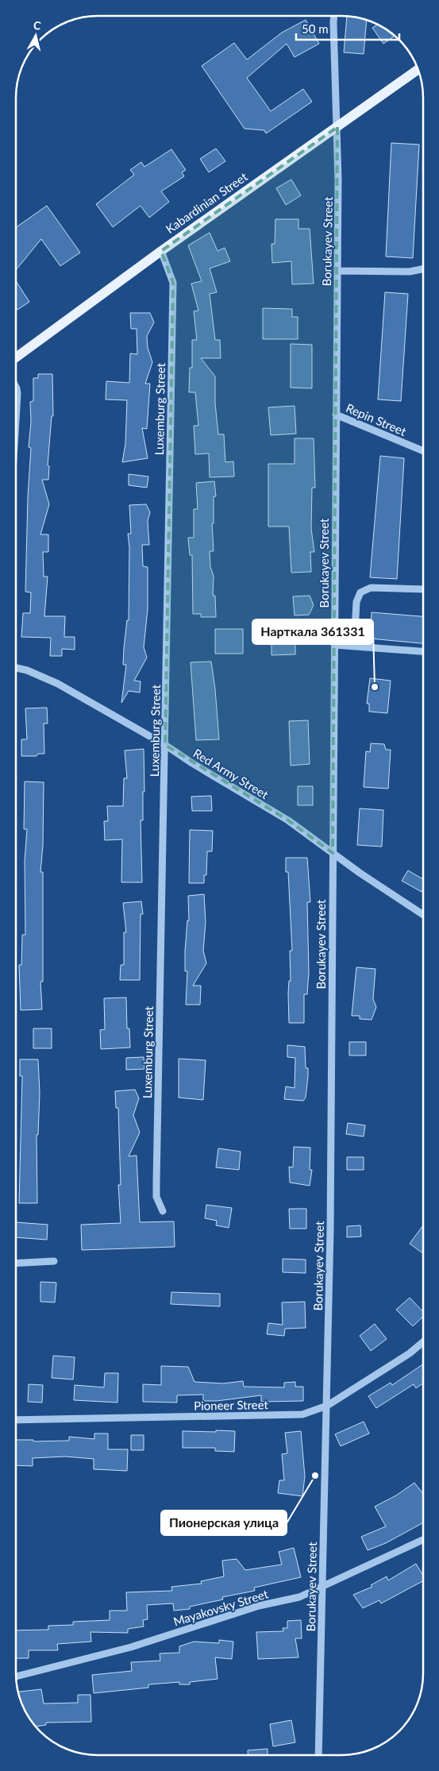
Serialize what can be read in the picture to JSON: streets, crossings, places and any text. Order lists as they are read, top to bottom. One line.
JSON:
{"streets":{"main road":["Kabardinian Street"],"street":["Borukayev Street","Luxemburg Street","Repin Street","Red Army Street","Pioneer Street","Mayakovsky Street"]},"crossings":[["Kabardinian Street","Borukayev Street"],["Kabardinian Street","Luxemburg Street"],["Borukayev Street","Repin Street"],["Borukayev Street","Red Army Street"],["Borukayev Street","Pioneer Street"],["Borukayev Street","Mayakovsky Street"],["Luxemburg Street","Red Army Street"]],"places":["Нарткала 361331","Пионерская улица"],"scale_bar":"50 m","north":"top"}
